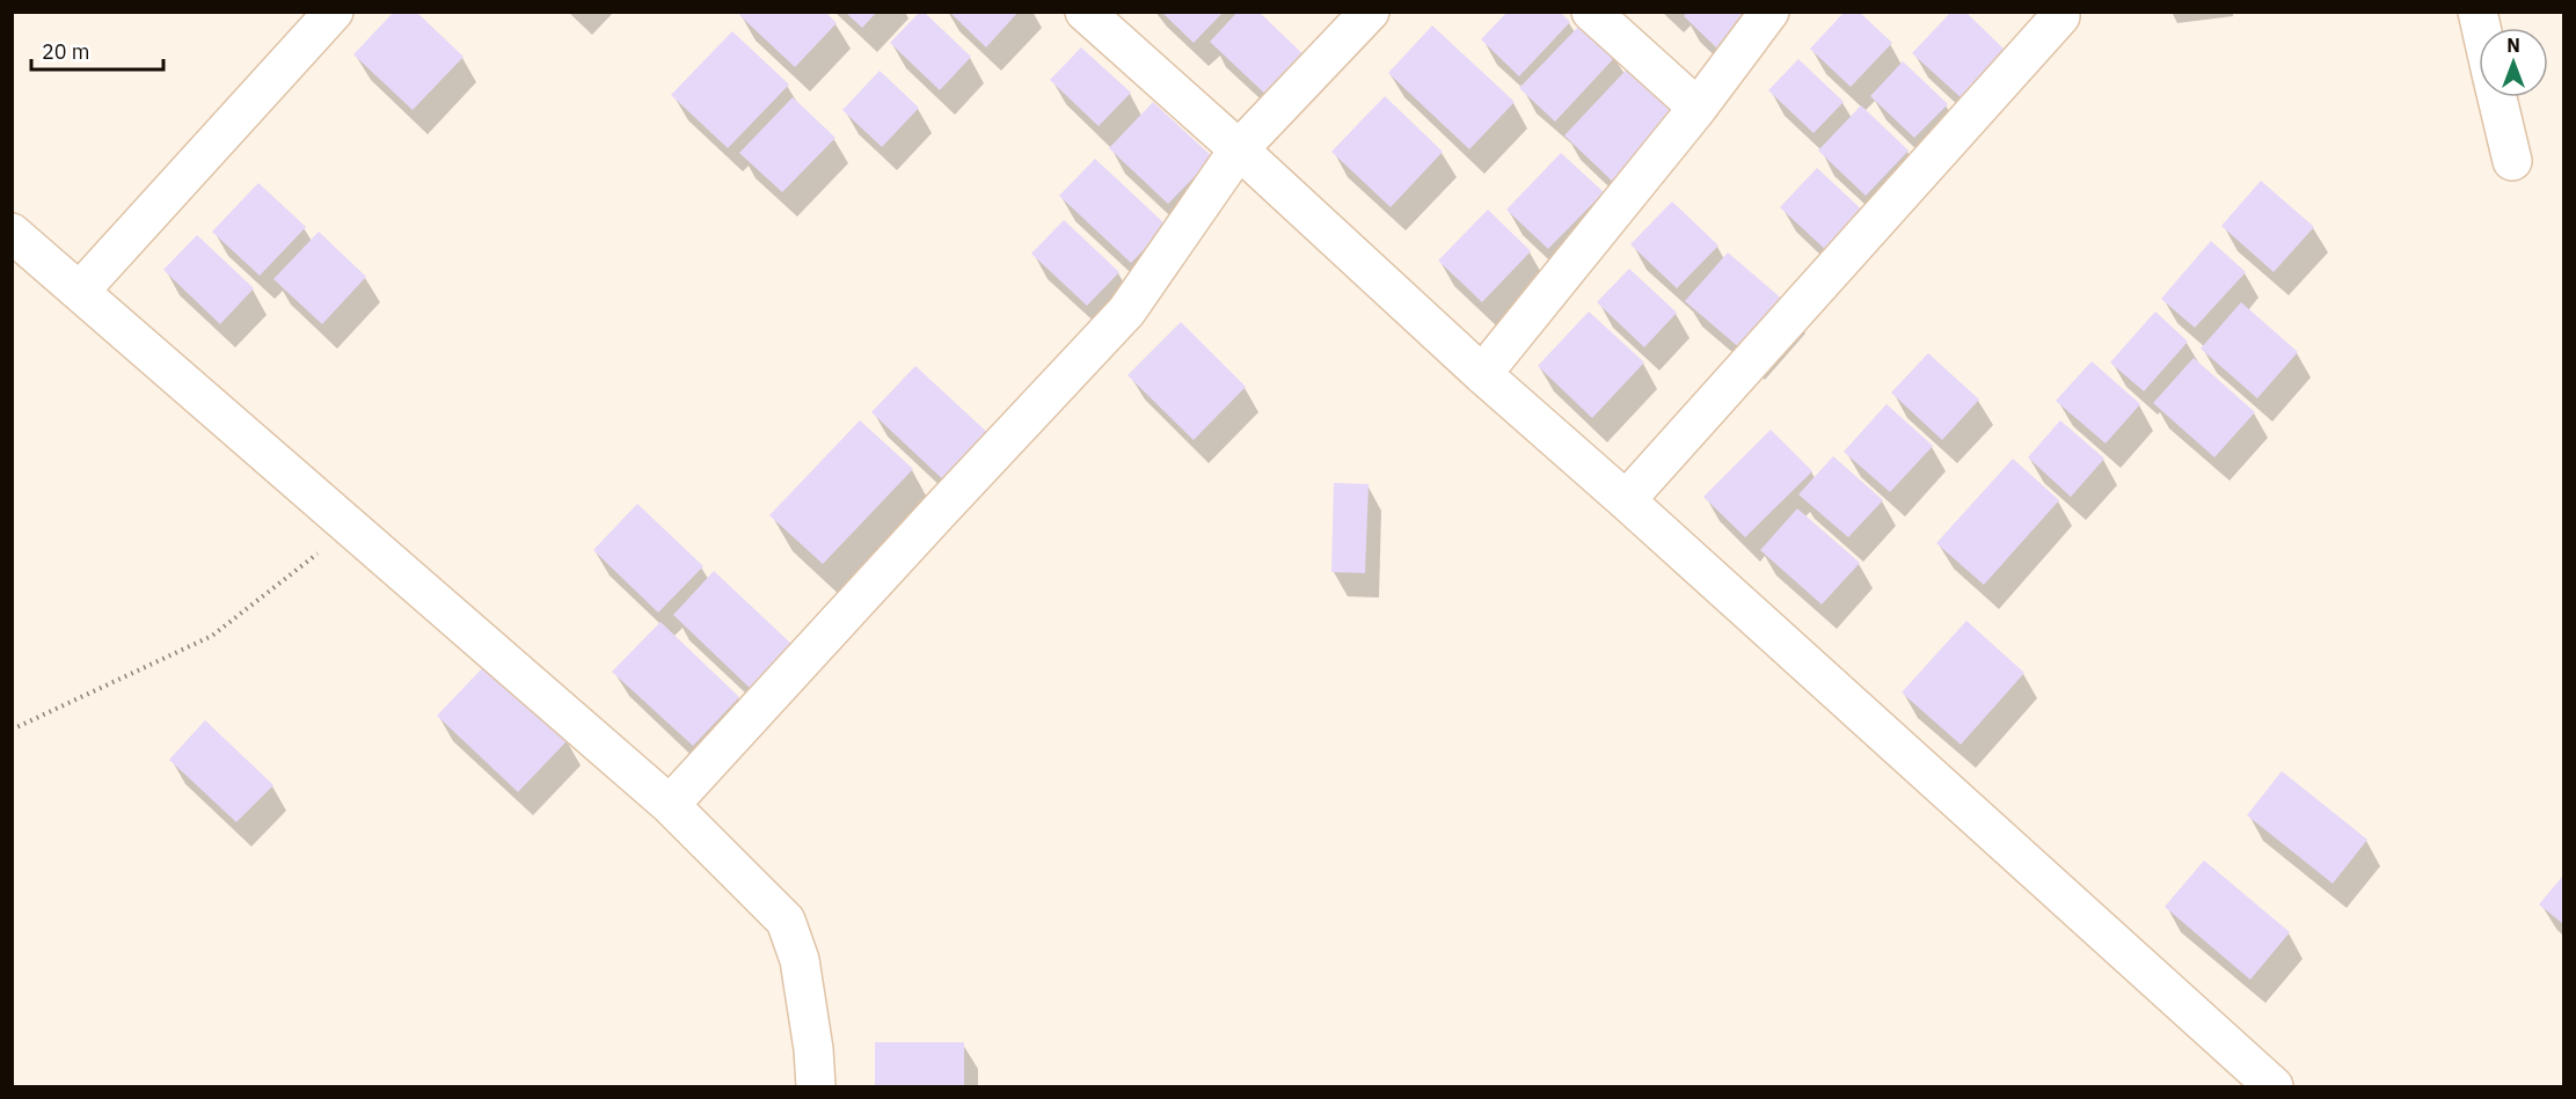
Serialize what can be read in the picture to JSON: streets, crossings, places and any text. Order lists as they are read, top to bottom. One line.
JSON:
{"scale_bar":"20 m","north":"top"}
